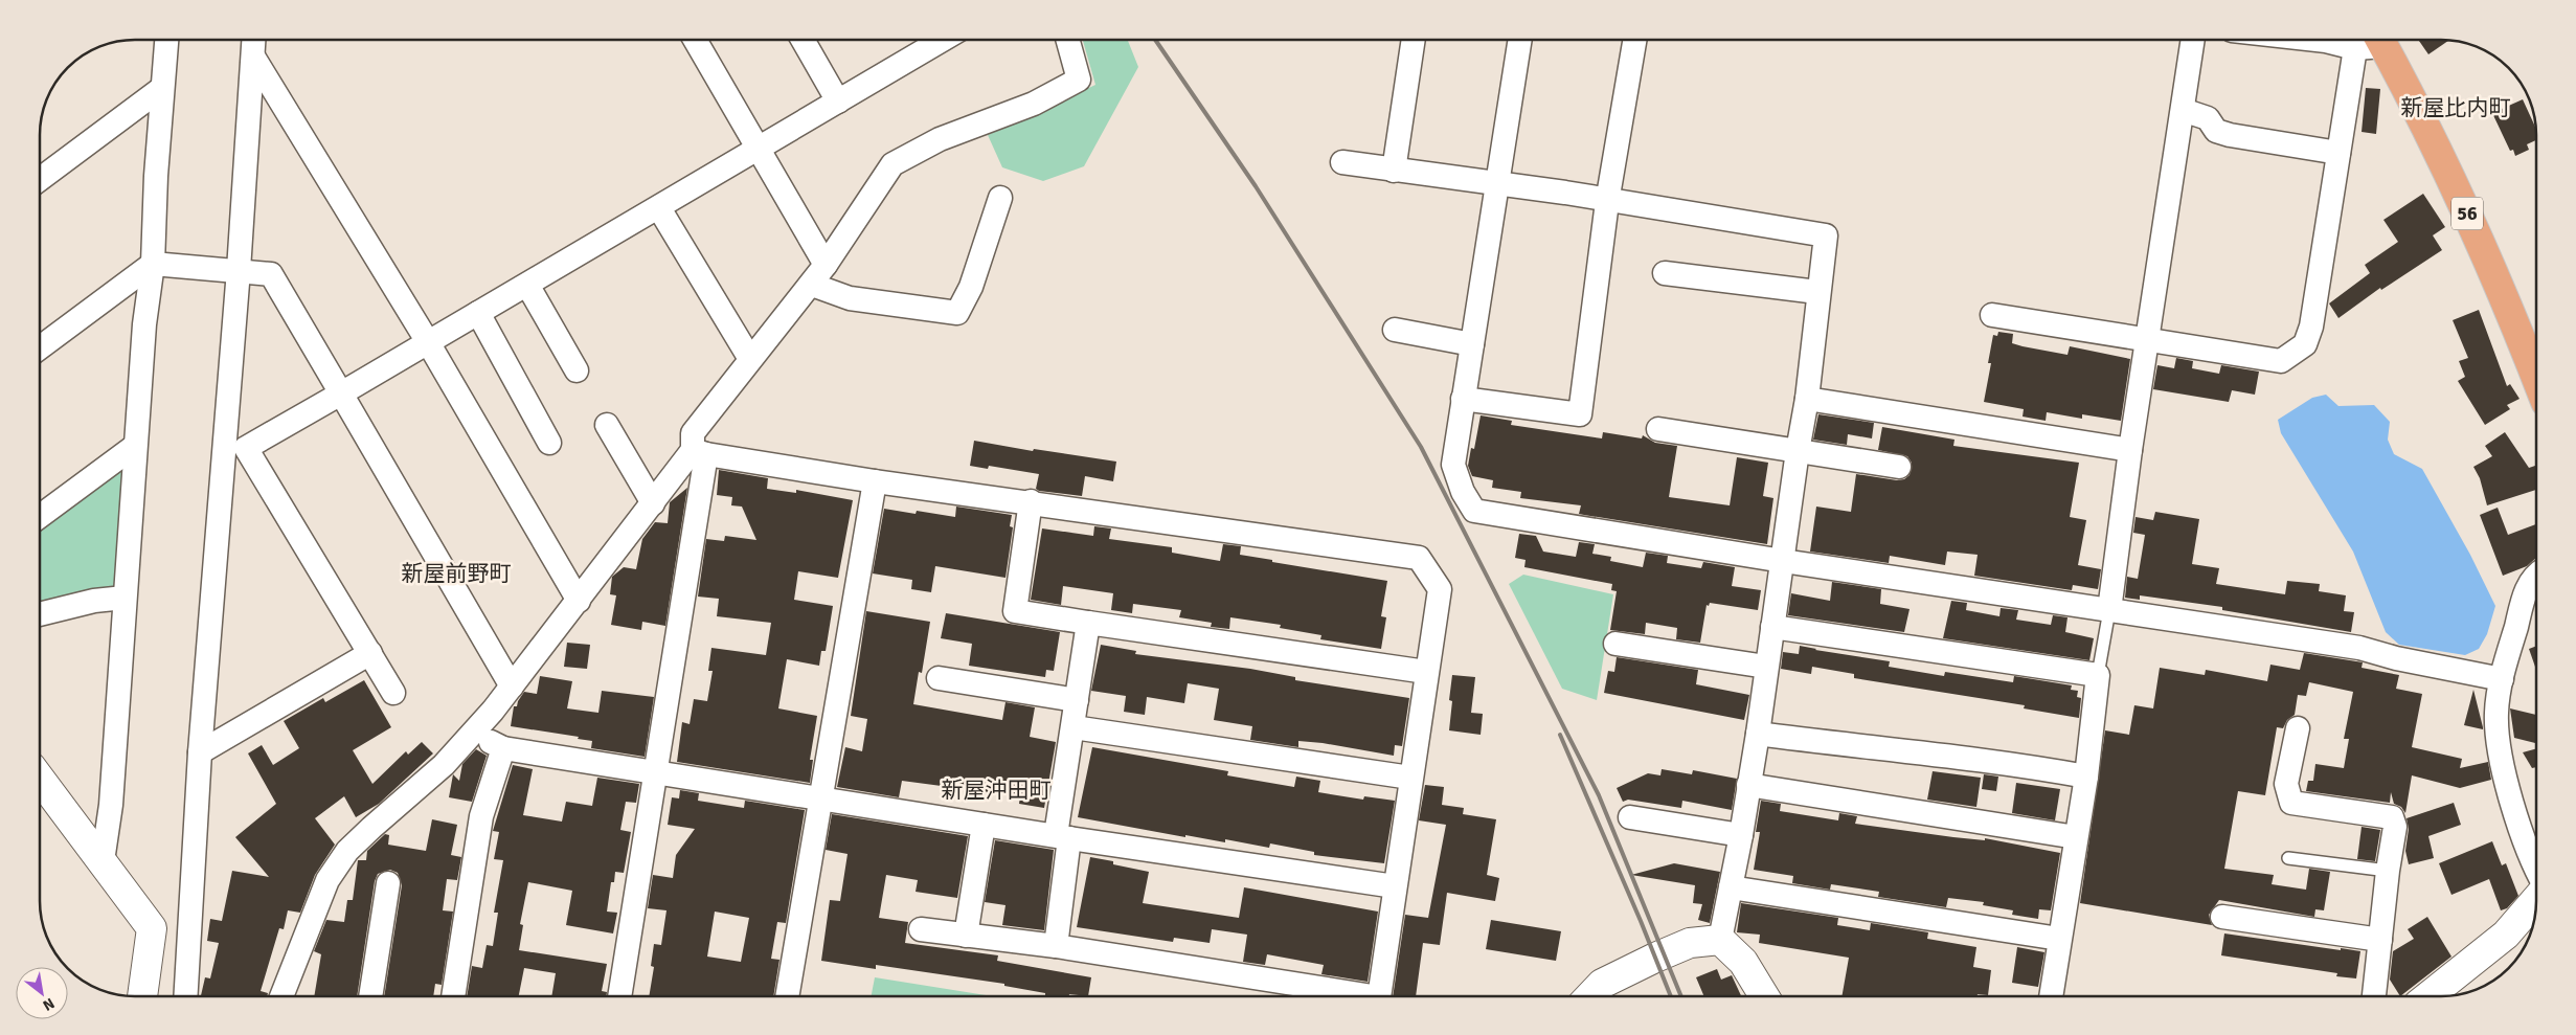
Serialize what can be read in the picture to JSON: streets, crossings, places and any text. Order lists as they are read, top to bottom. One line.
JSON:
{"streets":{"main road":["56"]},"districts":["新屋比内町","新屋前野町","新屋沖田町"],"north":"bottom right"}
